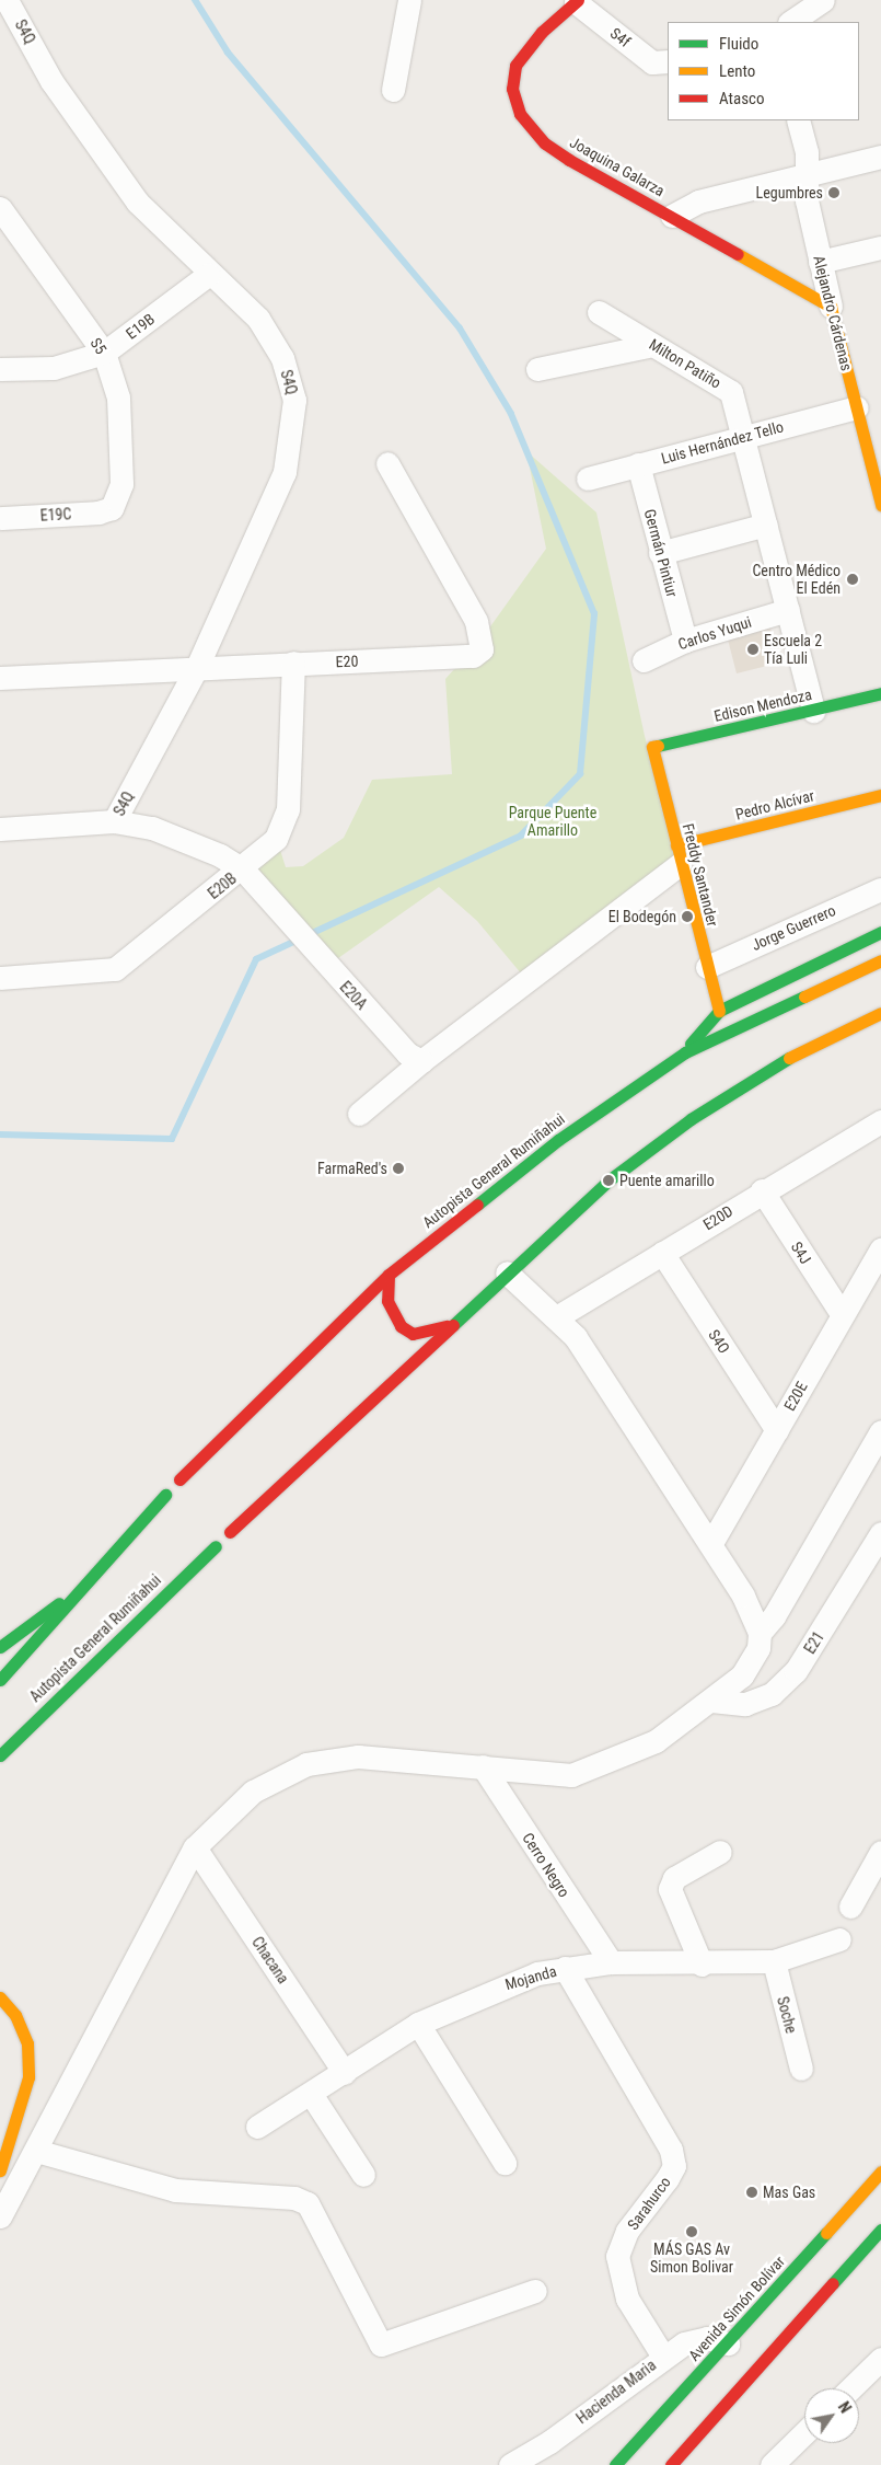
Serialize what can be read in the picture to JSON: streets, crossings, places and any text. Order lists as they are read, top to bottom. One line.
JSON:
{"streets":{"main road":["Joaquina Galarza","Alejandro Cárdenas","Edison Mendoza","Pedro Alcívar","Freddy Santander","Autopista General Rumiñahui","Avenida Simón Bolívar"],"street":["S4Q","S4f","E19B","S5","Milton Patiño","Luis Hernández Tello","E19C","Germán Pintiur","Carlos Yuqui","E20","E20B","Jorge Guerrero","E20A","E20D","S4J","S4O","E20E","E21","Cerro Negro","Chacana","Mojanda","Soche","Sarahurco","Hacienda Maria"]},"crossings":[["S4Q","E19B"],["S4Q","E20"],["S4Q","E20A"],["S4f","Joaquina Galarza"],["Joaquina Galarza","Alejandro Cárdenas"],["Alejandro Cárdenas","Luis Hernández Tello"],["E19B","S5"],["S5","E19C"],["Milton Patiño","Luis Hernández Tello"],["Milton Patiño","Carlos Yuqui"],["Milton Patiño","Edison Mendoza"],["Luis Hernández Tello","Germán Pintiur"],["Germán Pintiur","Carlos Yuqui"],["E20","E20B"],["Edison Mendoza","Freddy Santander"],["Pedro Alcívar","Freddy Santander"],["Freddy Santander","Jorge Guerrero"],["E20B","E20A"],["E20D","S4J"],["E20D","S4O"],["S4J","E20E"],["S4O","E20E"],["Cerro Negro","Mojanda"],["Chacana","Mojanda"],["Mojanda","Soche"],["Mojanda","Sarahurco"],["Sarahurco","Hacienda Maria"],["Avenida Simón Bolívar","Hacienda Maria"]],"parks":["Parque Puente Amarillo"],"places":["Legumbres","Centro Médico El Edén","Escuela 2 Tía Luli","El Bodegón","FarmaRed's","Puente amarillo","Mas Gas","MÁS GAS Av Simon Bolivar"],"legend":["Fluido","Lento","Atasco"],"north":"top right"}
